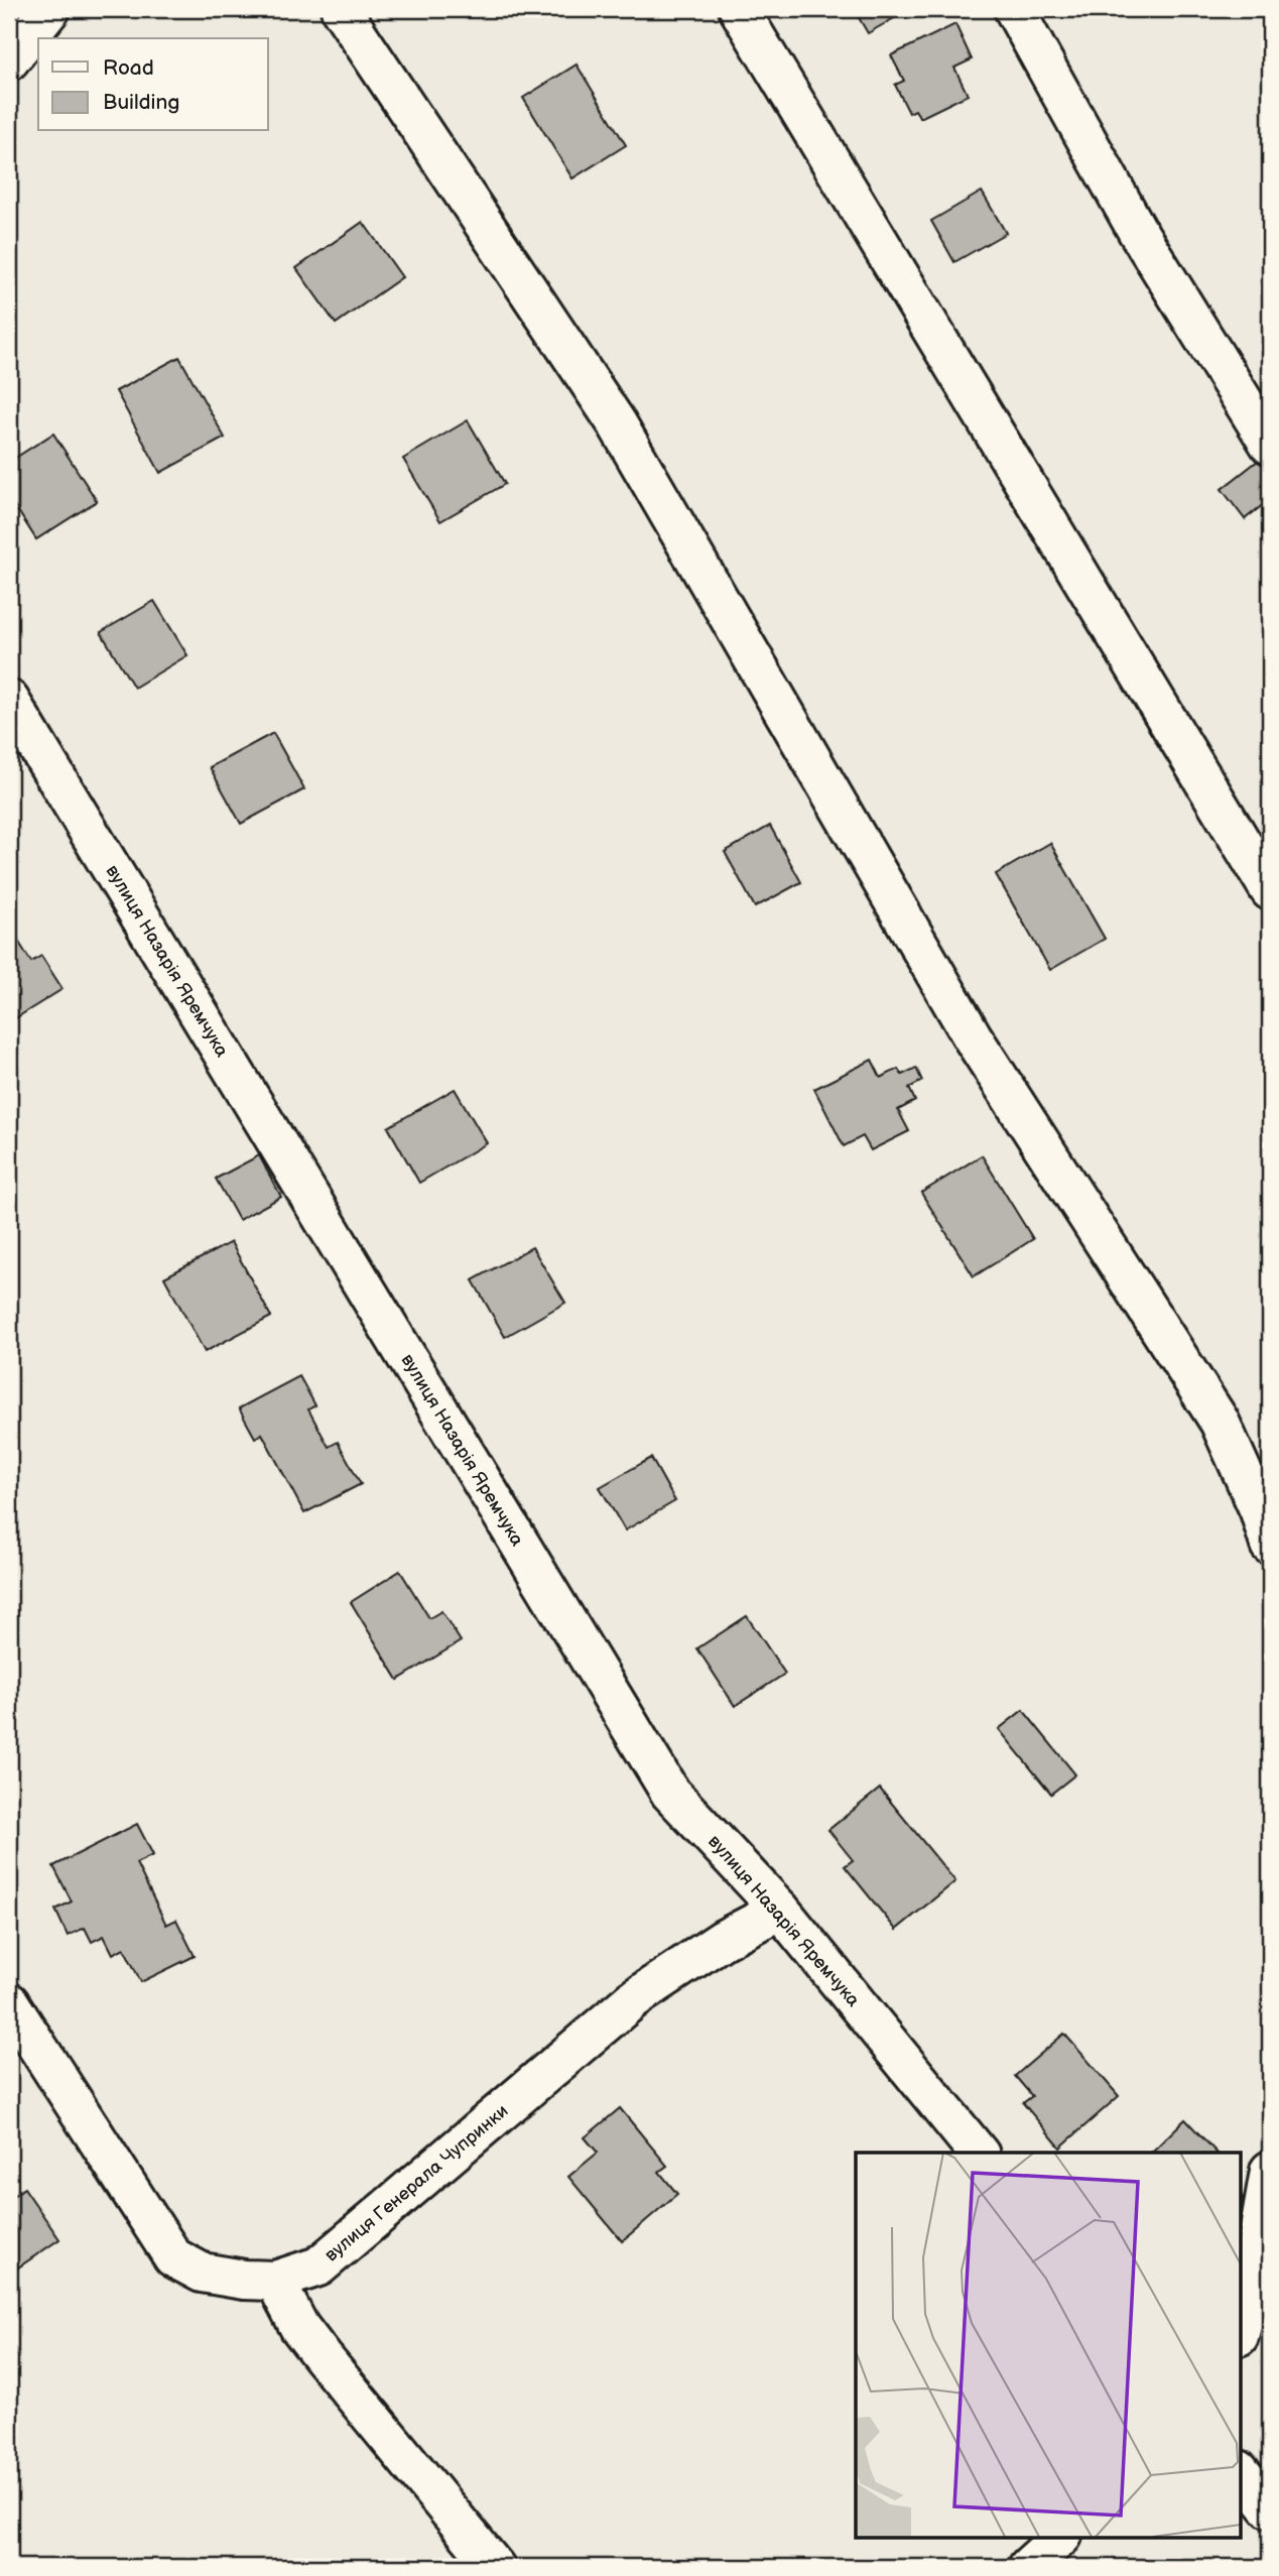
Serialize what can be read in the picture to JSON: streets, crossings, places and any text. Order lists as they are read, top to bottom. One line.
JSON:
{"streets":{"street":["вулиця Назарія Яремчука","вулиця Генерала Чупринки"]},"crossings":[["вулиця Назарія Яремчука","вулиця Генерала Чупринки"]],"legend":["Road","Building"]}
